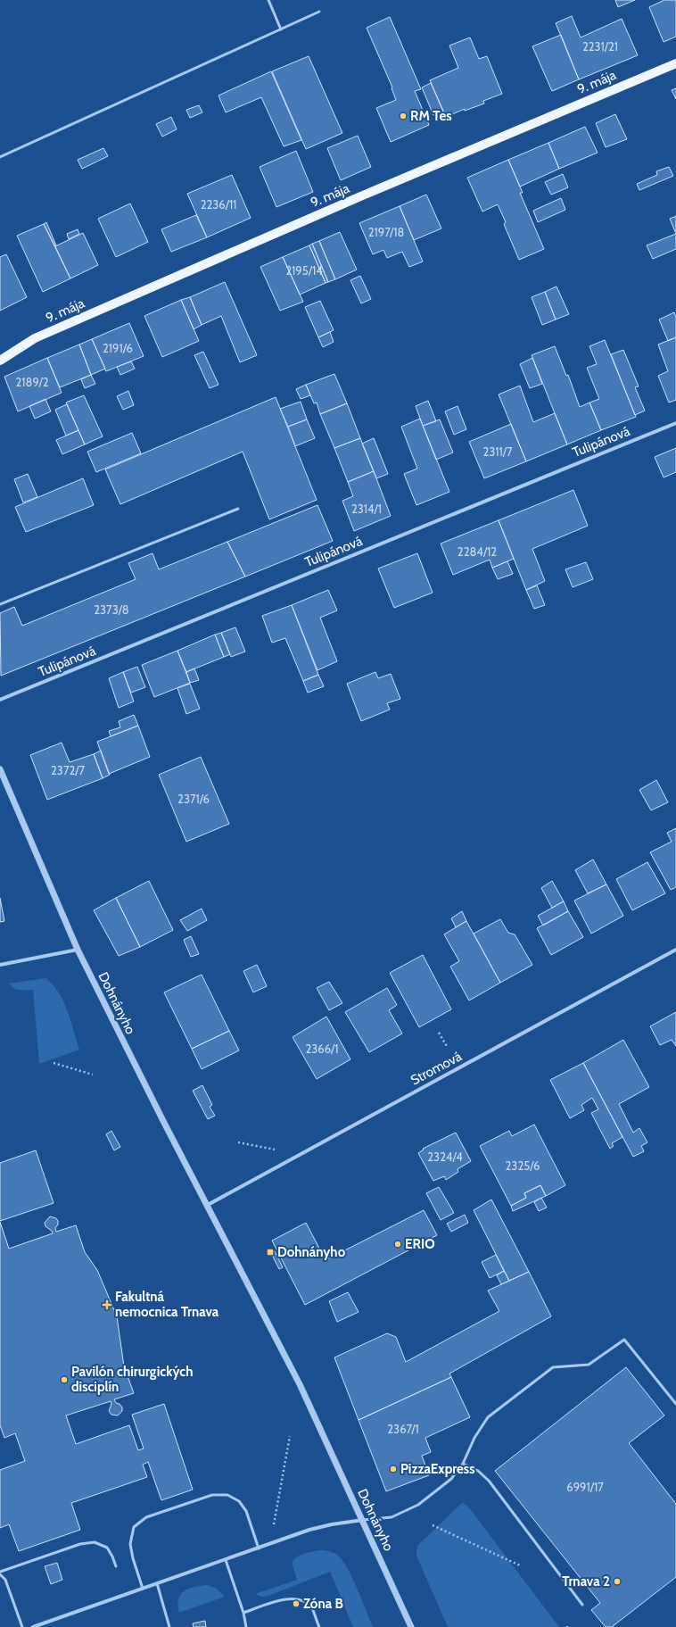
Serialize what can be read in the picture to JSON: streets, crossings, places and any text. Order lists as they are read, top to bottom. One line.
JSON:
{"streets":{"main road":["9. mája"],"street":["Tulipánová","Dohnányho","Stromová"]},"crossings":[["Dohnányho","Stromová"]],"places":{"other":["RM Tes","ERIO","Pavilón chirurgických disciplín","PizzaExpress","Trnava 2","Zóna B"],"transit":["Dohnányho"],"health":["Fakultná nemocnica Trnava"]},"house_numbers":["2231/21","2236/11","2197/18","2195/14","2191/6","2189/2","2311/7","2314/1","2284/12","2373/8","2372/7","2371/6","2366/1","2324/4","2325/6","2367/1","6991/17"]}
